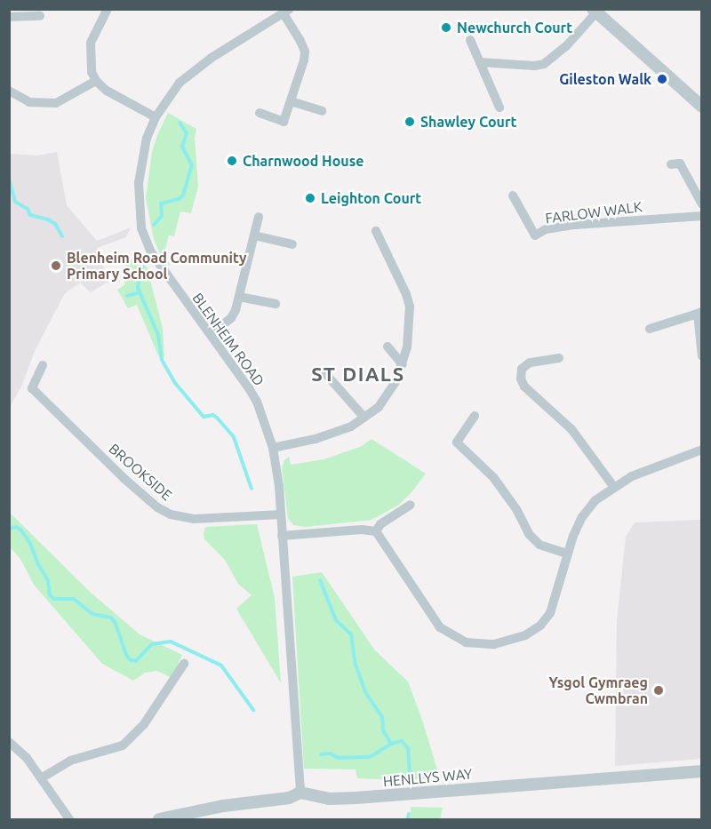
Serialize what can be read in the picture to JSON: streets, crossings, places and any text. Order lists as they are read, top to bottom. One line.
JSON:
{"streets":{"street":["FARLOW WALK","BLENHEIM ROAD","BROOKSIDE","HENLLYS WAY"]},"crossings":[["BLENHEIM ROAD","BROOKSIDE"],["BLENHEIM ROAD","HENLLYS WAY"]],"districts":["ST DIALS"],"places":["Newchurch Court","Gileston Walk","Shawley Court","Charnwood House","Leighton Court","Blenheim Road Community Primary School","Ysgol Gymraeg Cwmbran"]}
